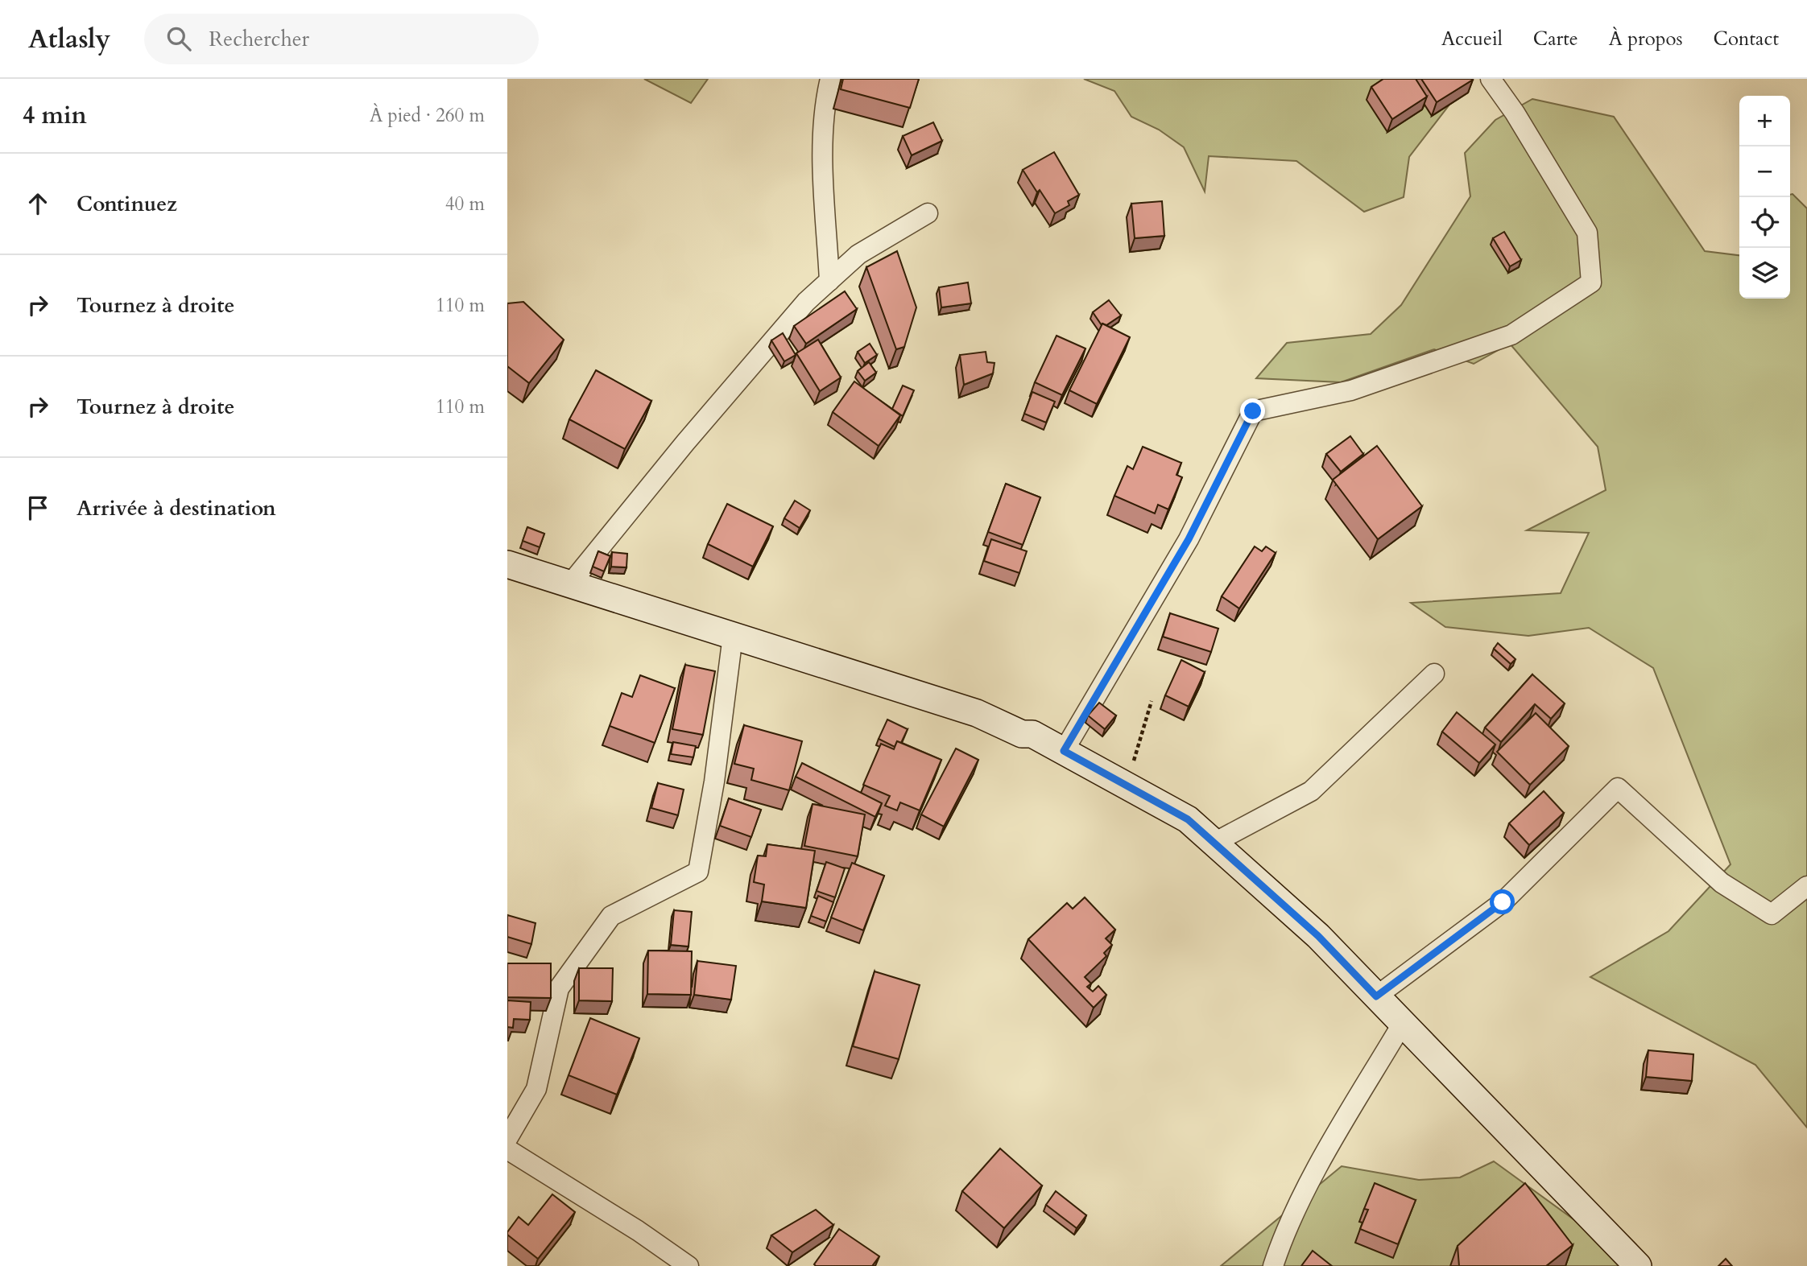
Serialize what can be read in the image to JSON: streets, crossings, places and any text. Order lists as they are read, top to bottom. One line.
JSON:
{"page":{"header":"Atlasly","search":"Rechercher","nav":["Accueil","Carte","À propos","Contact"],"heading":["4 min","À pied · 260 m"],"map_buttons":["+","−"],"list":[["Continuez","40 m"],["Tournez à droite","110 m"],["Tournez à droite","110 m"],"Arrivée à destination"]}}
